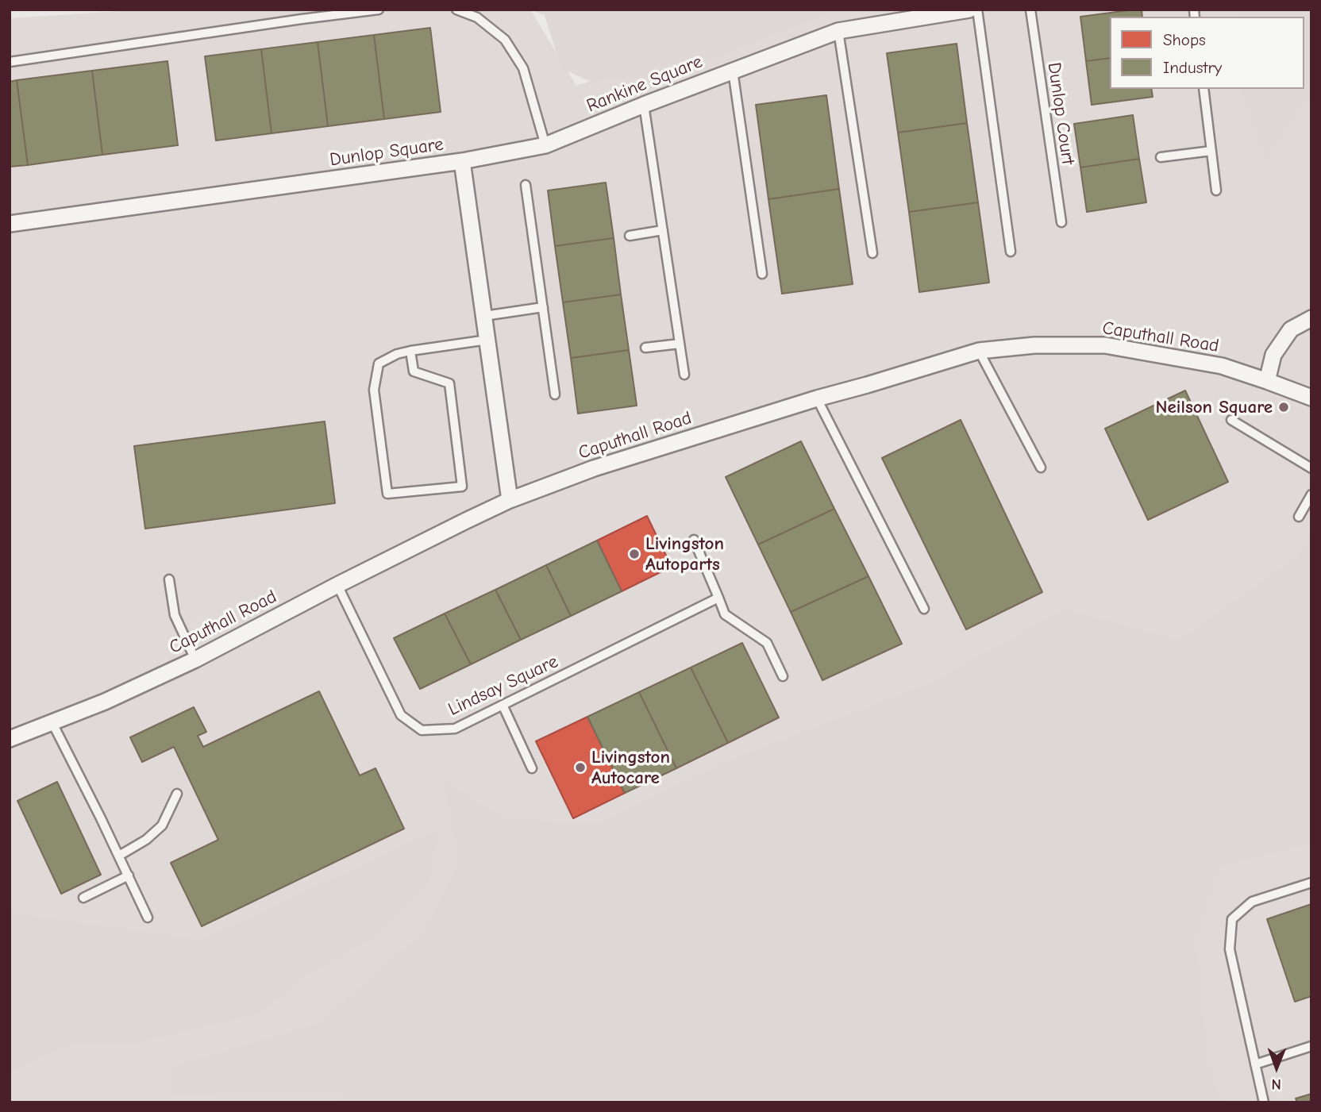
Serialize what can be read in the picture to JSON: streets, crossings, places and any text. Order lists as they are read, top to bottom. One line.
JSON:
{"streets":{"street":["Rankine Square","Dunlop Square","Caputhall Road"],"lane":["Dunlop Court","Lindsay Square"]},"crossings":[["Rankine Square","Dunlop Square"],["Dunlop Square","Caputhall Road"],["Caputhall Road","Lindsay Square"]],"places":["Neilson Square","Livingston Autoparts","Livingston Autocare"],"legend":["Shops","Industry"],"north":"bottom"}
